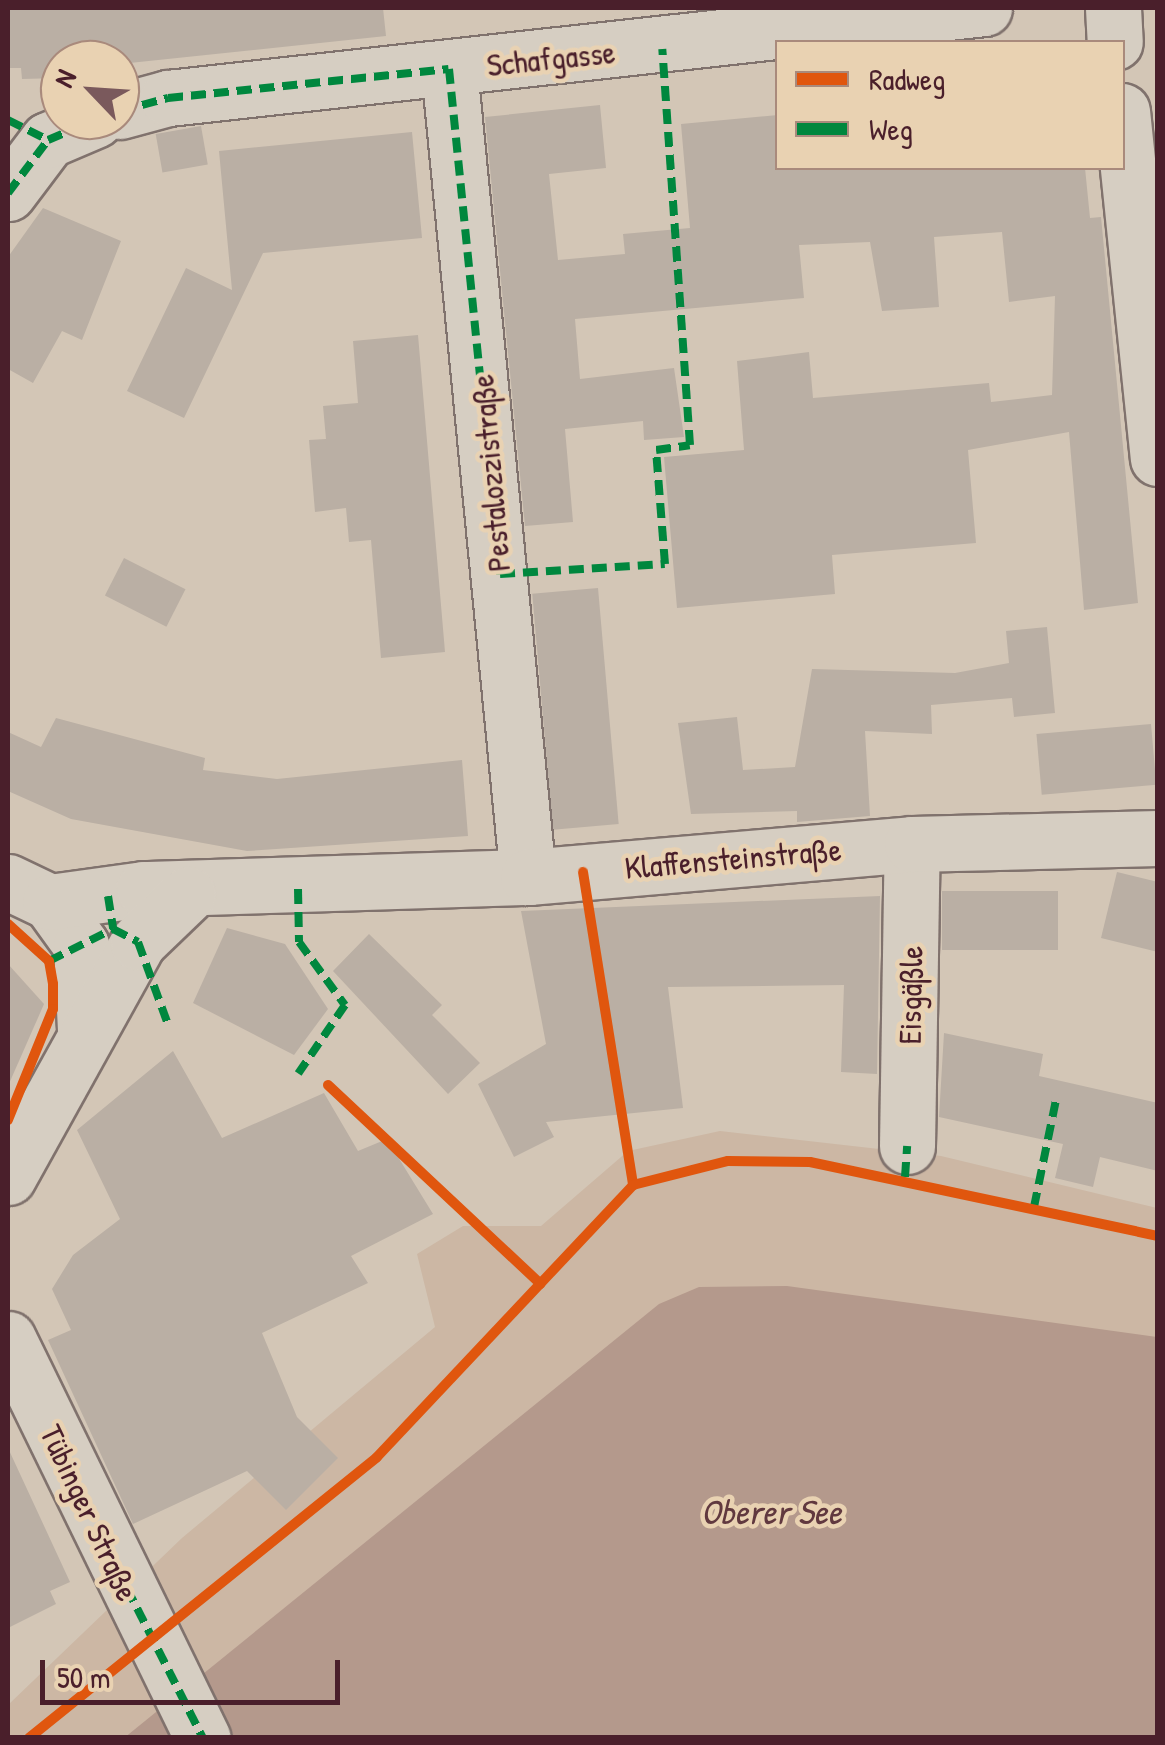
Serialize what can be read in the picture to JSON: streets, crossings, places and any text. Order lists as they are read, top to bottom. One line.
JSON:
{"streets":{"street":["Schafgasse","Pestalozzistraße","Klaffensteinstraße","Eisgäßle","Tübinger Straße"]},"crossings":[["Schafgasse","Pestalozzistraße"],["Pestalozzistraße","Klaffensteinstraße"],["Klaffensteinstraße","Eisgäßle"]],"water":["Oberer See"],"legend":["Radweg","Weg"],"scale_bar":"50 m","north":"top left"}
